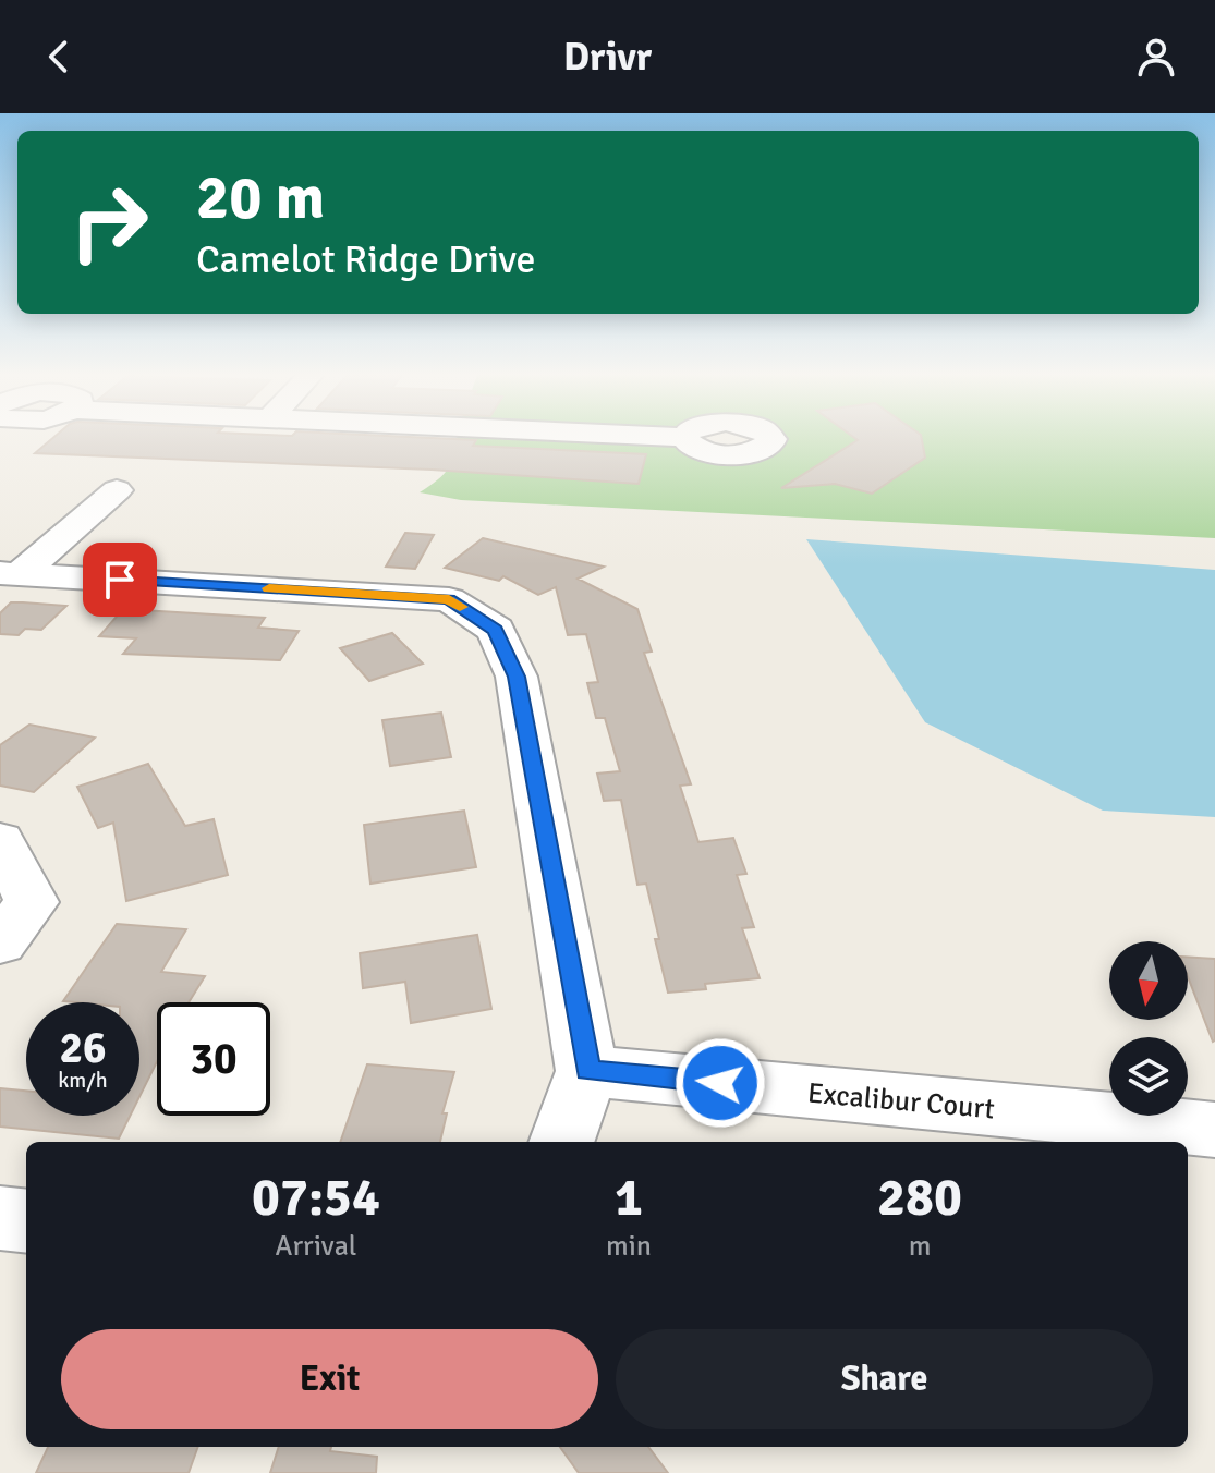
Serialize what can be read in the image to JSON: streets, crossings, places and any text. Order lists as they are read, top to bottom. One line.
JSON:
{"streets":{"street":["Excalibur Court"]},"north":"bottom","page":{"header":"Drivr","turn":["20 m","Camelot Ridge Drive"],"speed":"26 km/h","limit":"30","eta":["07:54","Arrival","1","min","280","m"],"buttons":["Exit","Share"]}}
